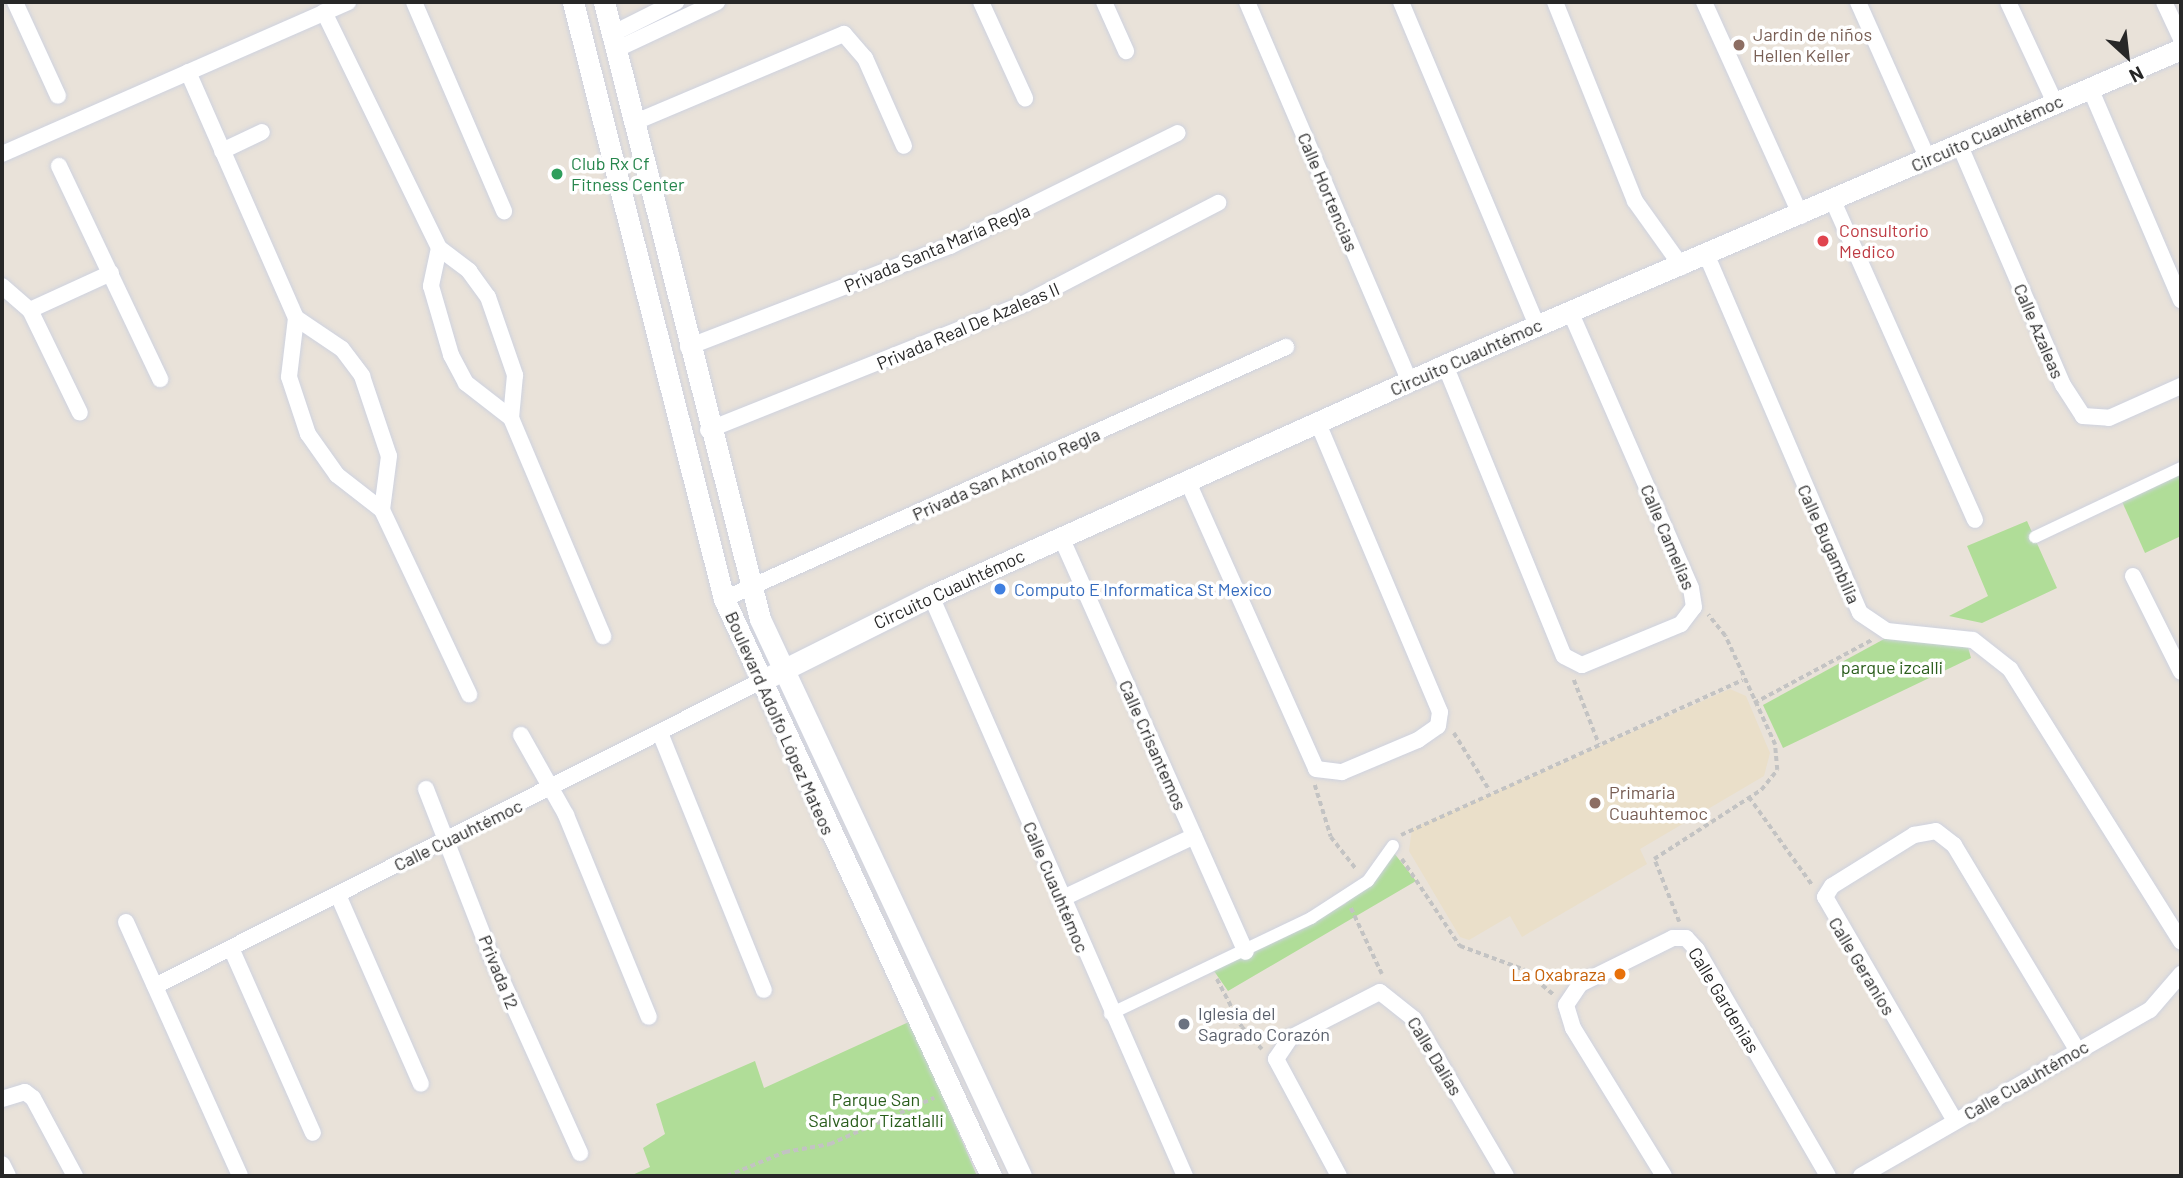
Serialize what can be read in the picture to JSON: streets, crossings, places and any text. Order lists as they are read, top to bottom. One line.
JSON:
{"streets":{"street":["Circuito Cuauhtémoc","Calle Hortencias","Privada Santa María Regla","Privada Real De Azaleas II","Calle Azaleas","Privada San Antonio Regla","Calle Camelias","Calle Bugambilia","Boulevard Adolfo López Mateos","Calle Crisantemos","Calle Cuauhtémoc","Calle Geranios","Privada 12","Calle Gardenias","Calle Dalias"]},"crossings":[["Circuito Cuauhtémoc","Calle Hortencias"],["Circuito Cuauhtémoc","Calle Azaleas"],["Circuito Cuauhtémoc","Calle Camelias"],["Circuito Cuauhtémoc","Calle Bugambilia"],["Circuito Cuauhtémoc","Boulevard Adolfo López Mateos"],["Circuito Cuauhtémoc","Calle Crisantemos"],["Circuito Cuauhtémoc","Calle Cuauhtémoc"],["Privada Santa María Regla","Boulevard Adolfo López Mateos"],["Privada Real De Azaleas II","Boulevard Adolfo López Mateos"],["Privada San Antonio Regla","Boulevard Adolfo López Mateos"],["Boulevard Adolfo López Mateos","Calle Cuauhtémoc"],["Calle Cuauhtémoc","Calle Geranios"],["Calle Cuauhtémoc","Privada 12"]],"parks":["parque izcalli","Parque San Salvador Tizatlalli"],"places":["Jardin de niños Hellen Keller","Club Rx Cf Fitness Center","Consultorio Medico","Computo E Informatica St Mexico","Primaria Cuauhtemoc","La Oxabraza","Iglesia del Sagrado Corazón"],"north":"bottom right"}
